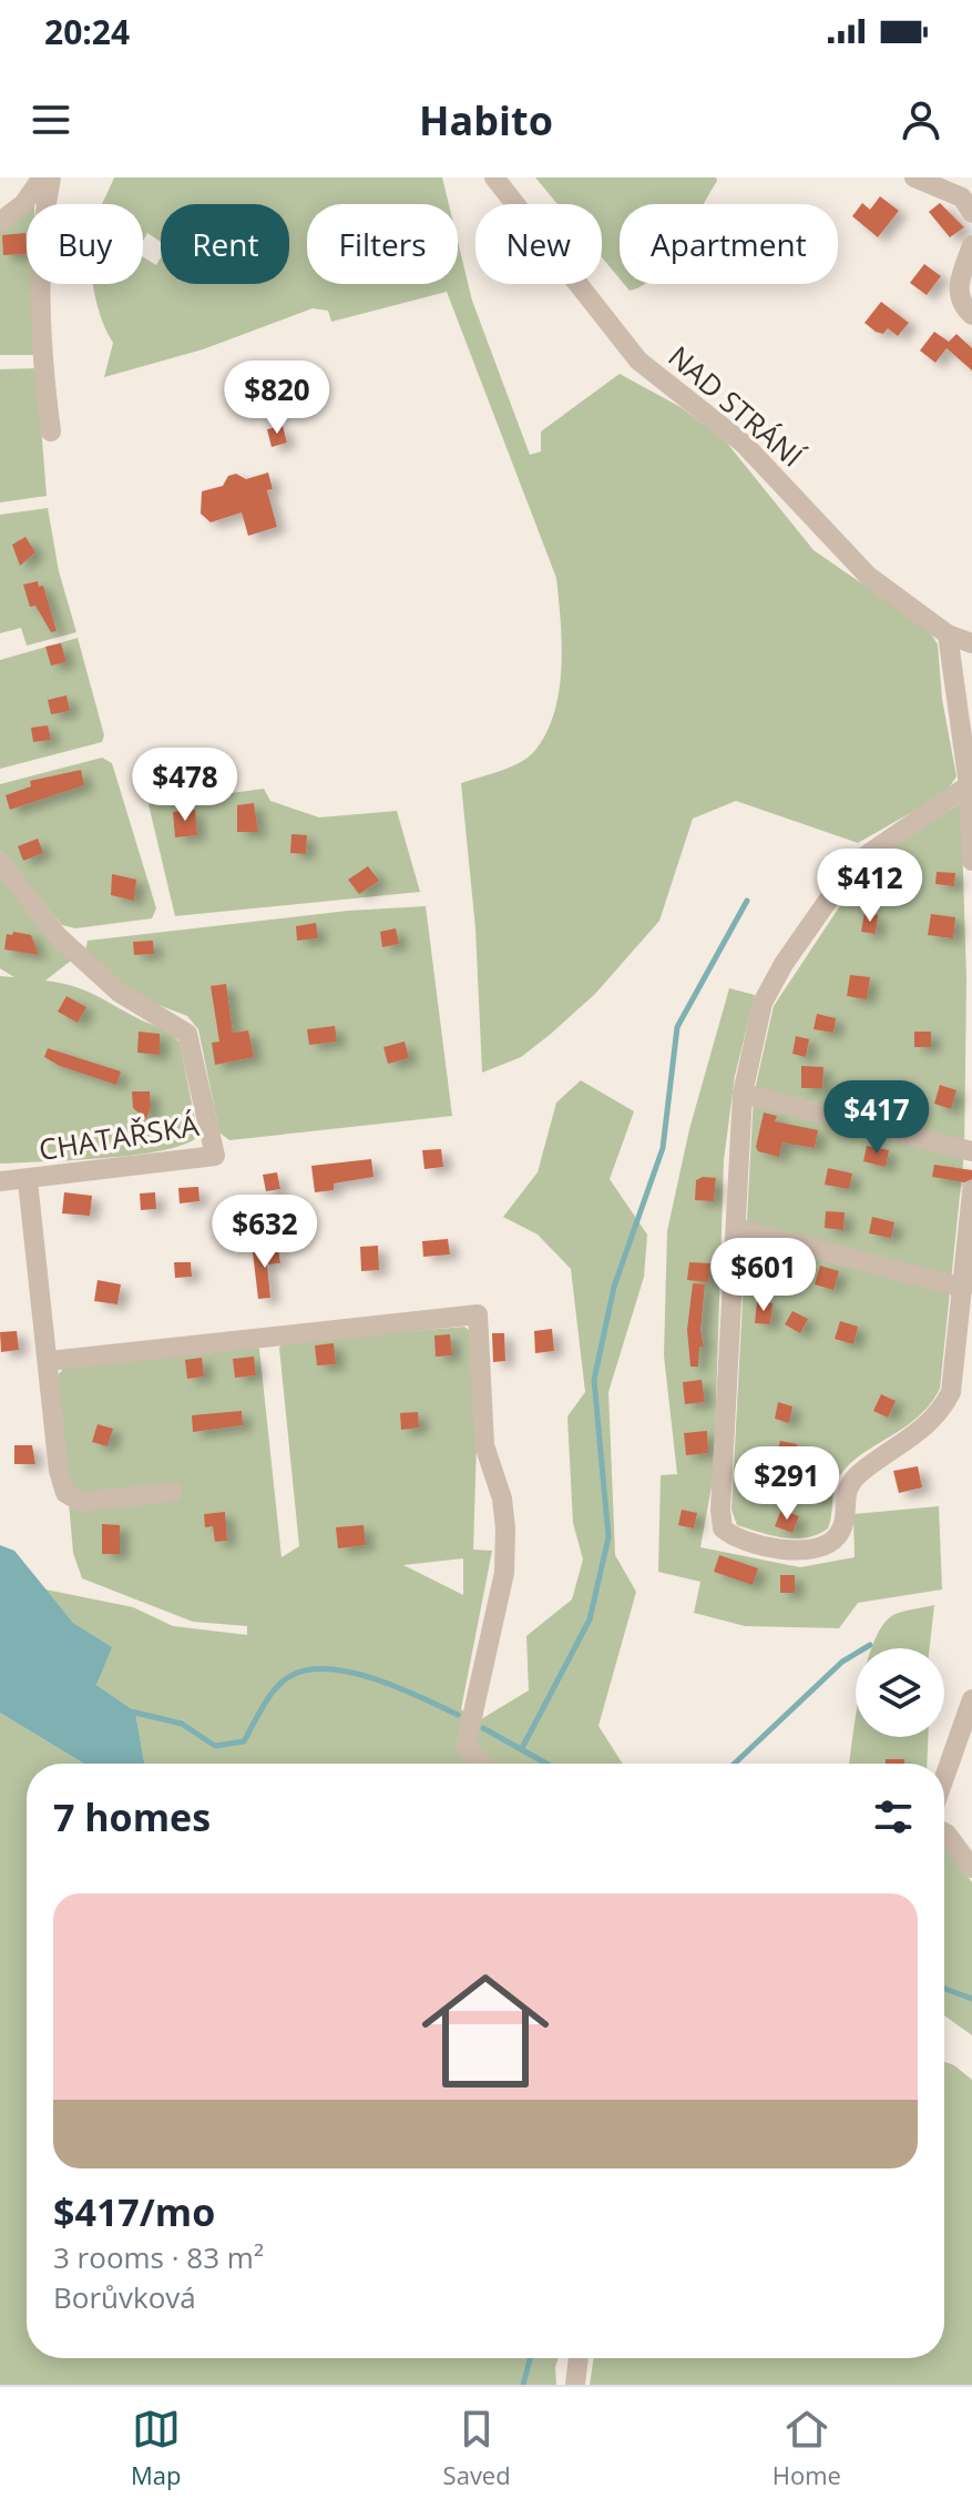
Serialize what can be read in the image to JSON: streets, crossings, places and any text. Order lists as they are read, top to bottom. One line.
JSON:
{"streets":{"street":["NAD STRÁNÍ","CHATAŘSKÁ"]},"page":{"status":"20:24","header":"Habito","chip":["Buy","Rent","Filters","New","Apartment"],"price":["$820","$478","$412","$417","$632","$601","$291"],"heading":"7 homes","list":[{"name":"$417/mo","note":"3 rooms · 83 m² · Borůvková"}],"tabs":["Map","Saved","Home"]}}
